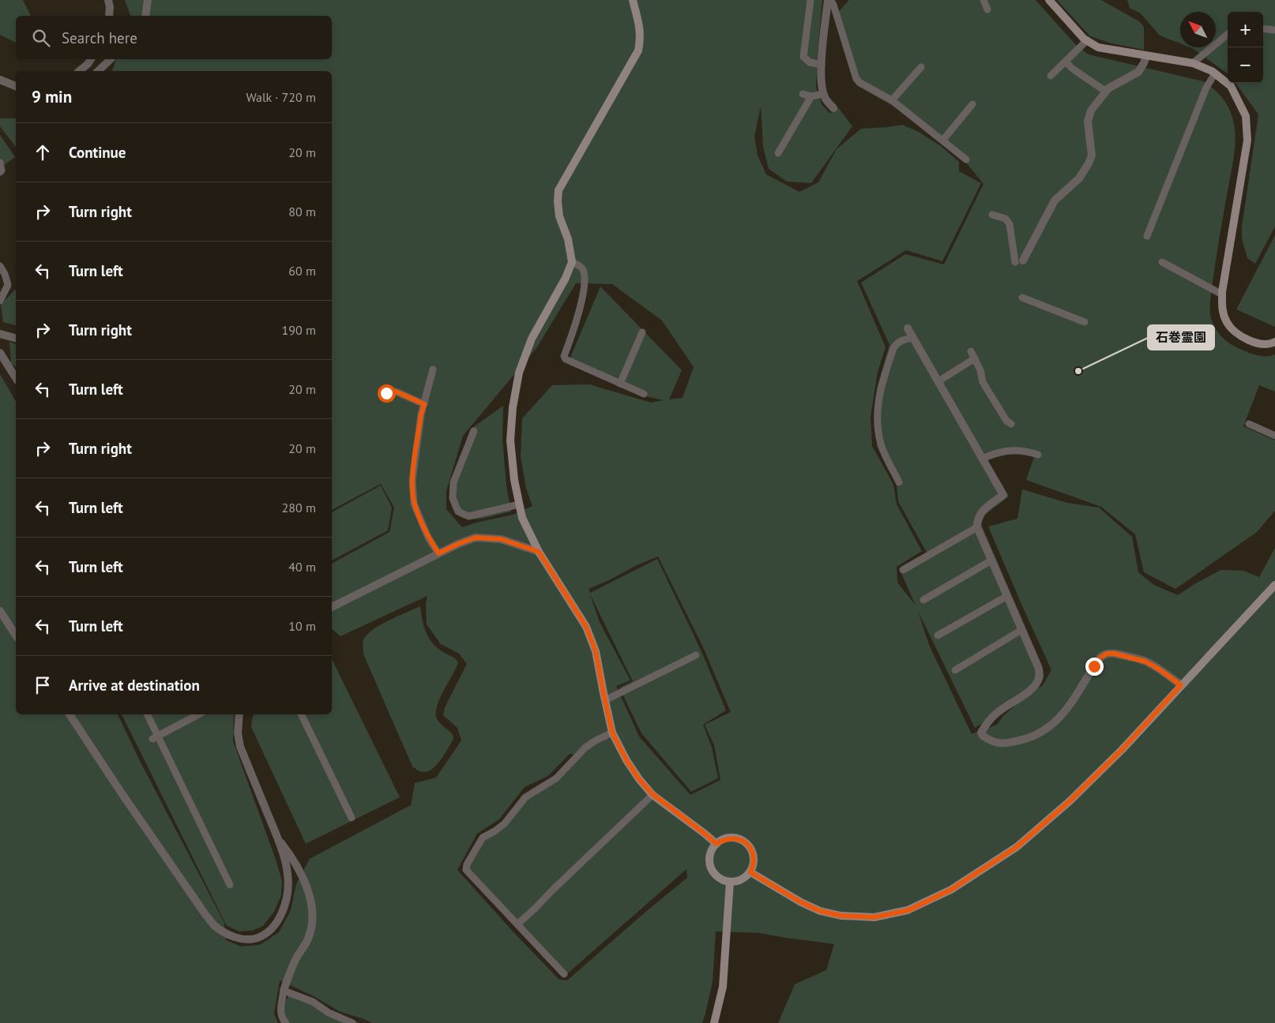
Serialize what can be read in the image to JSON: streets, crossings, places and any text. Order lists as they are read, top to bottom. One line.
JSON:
{"places":["石巻霊園"],"north":"top left","page":{"map_buttons":["+","−"],"search":"Search here","heading":["9 min","Walk · 720 m"],"list":[["Continue","20 m"],["Turn right","80 m"],["Turn left","60 m"],["Turn right","190 m"],["Turn left","20 m"],["Turn right","20 m"],["Turn left","280 m"],["Turn left","40 m"],["Turn left","10 m"],"Arrive at destination"]}}
